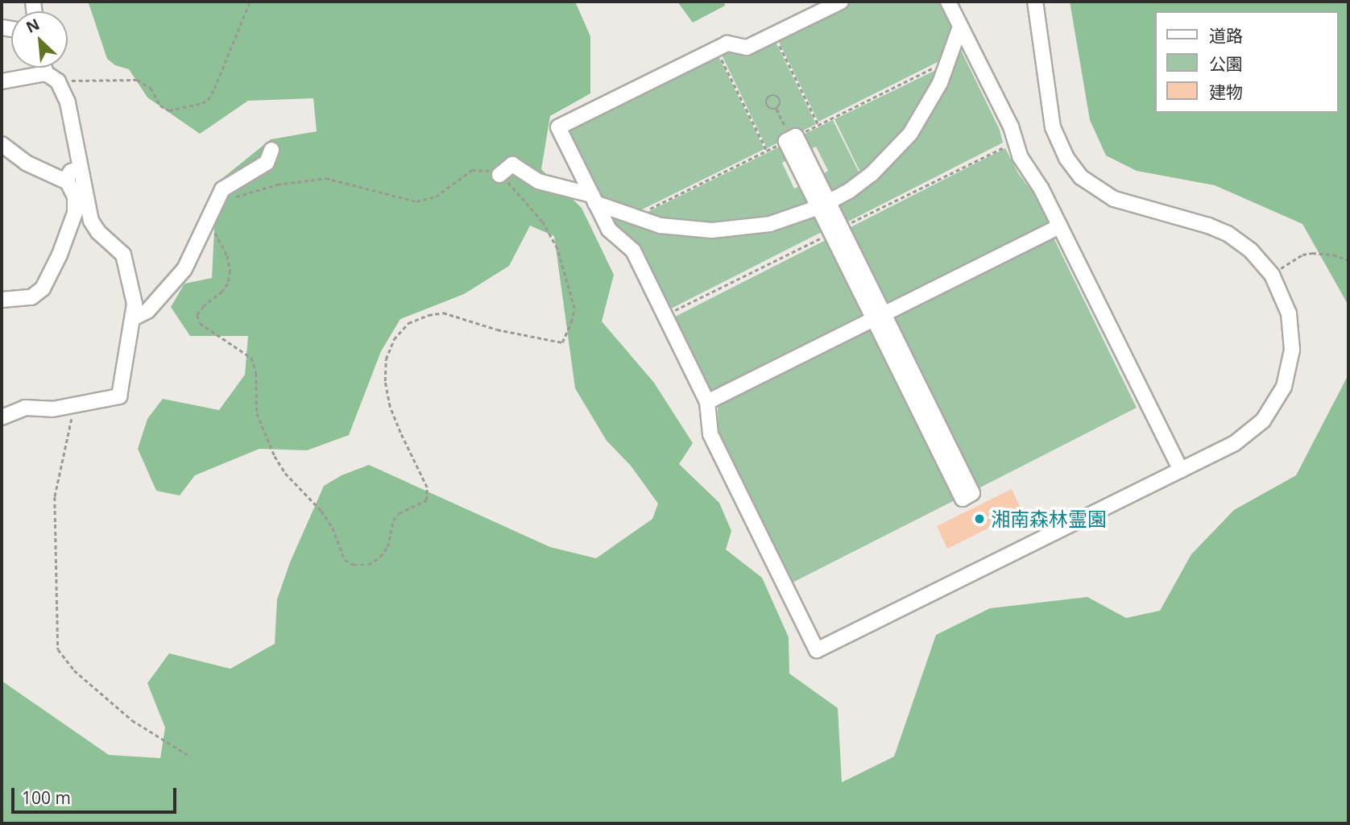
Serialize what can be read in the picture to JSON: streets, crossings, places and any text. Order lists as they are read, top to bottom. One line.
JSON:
{"places":["湘南森林霊園"],"legend":["道路","公園","建物"],"scale_bar":"100 m","north":"top left"}
